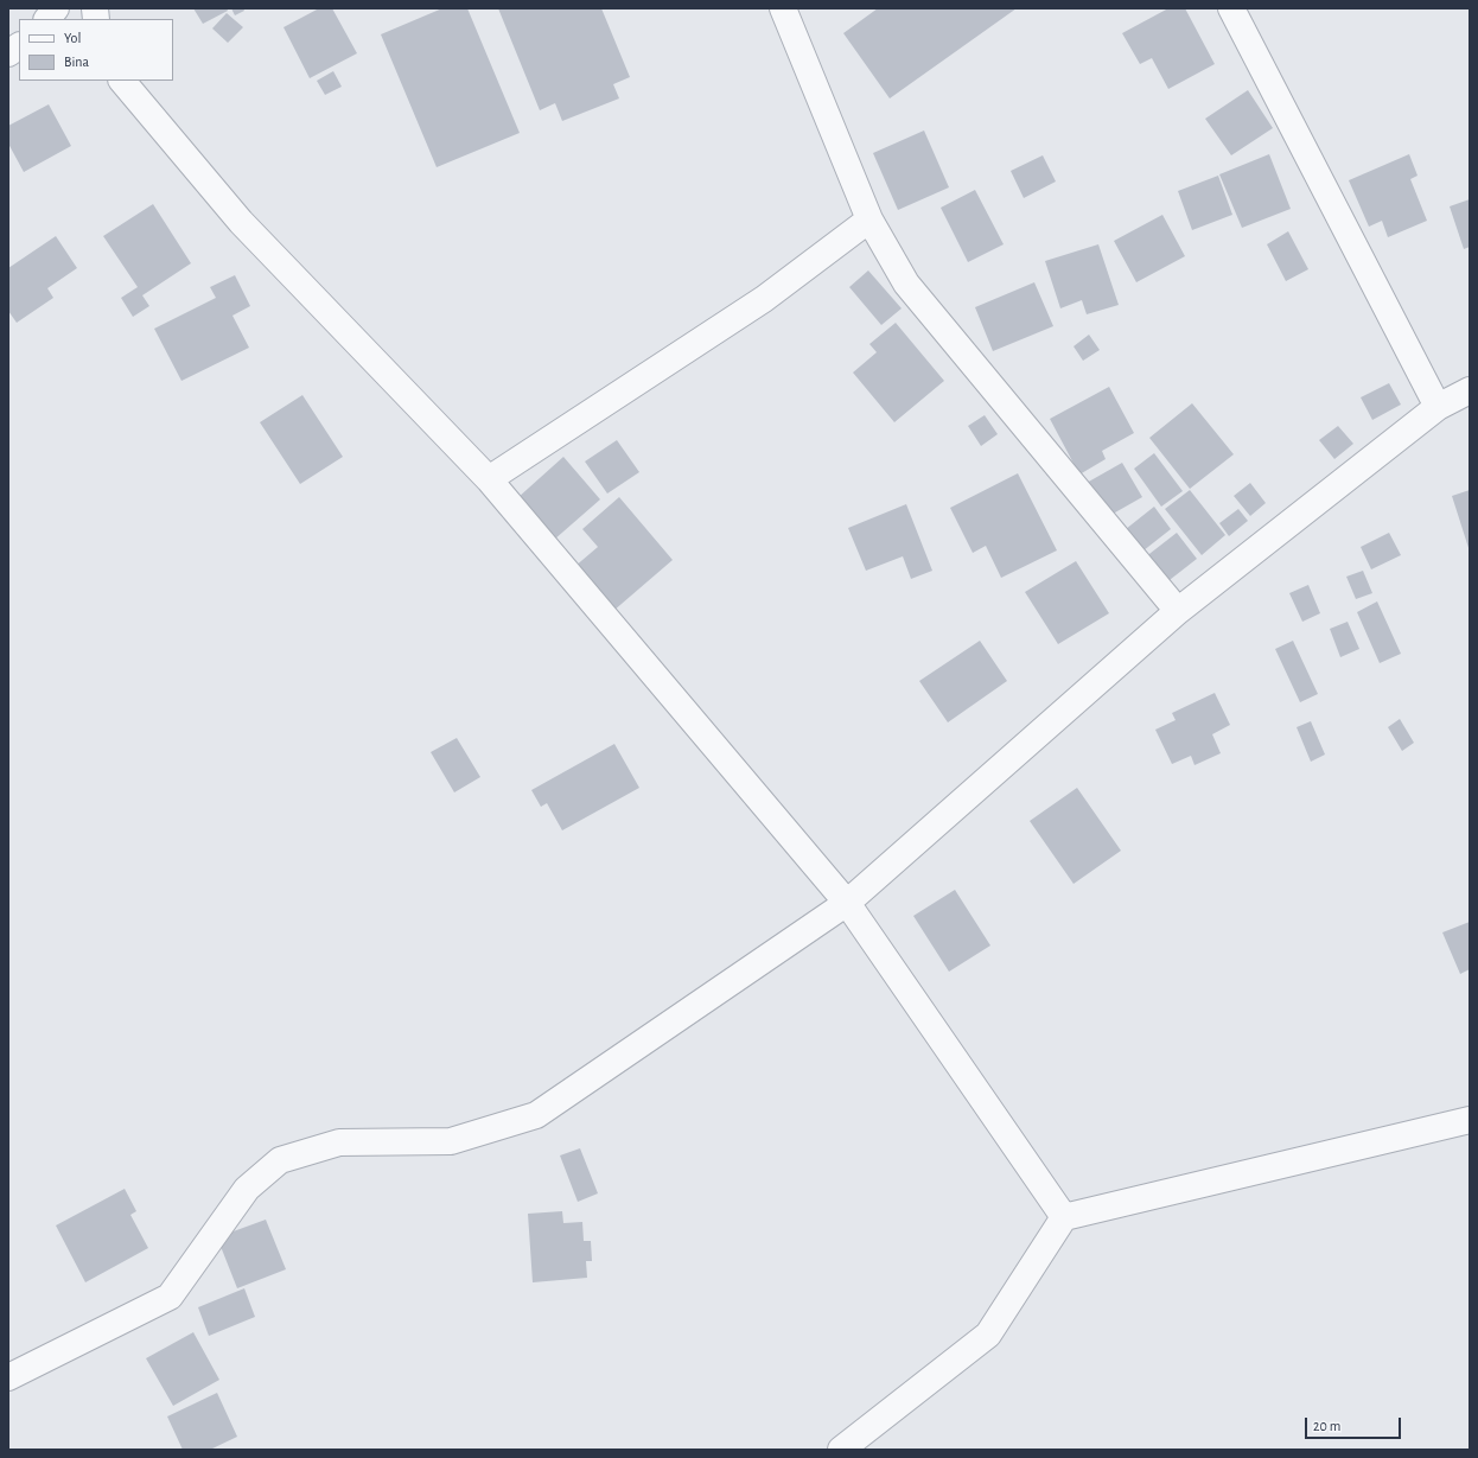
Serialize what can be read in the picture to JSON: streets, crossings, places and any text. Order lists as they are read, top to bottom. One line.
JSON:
{"legend":["Yol","Bina"],"scale_bar":"20 m"}
